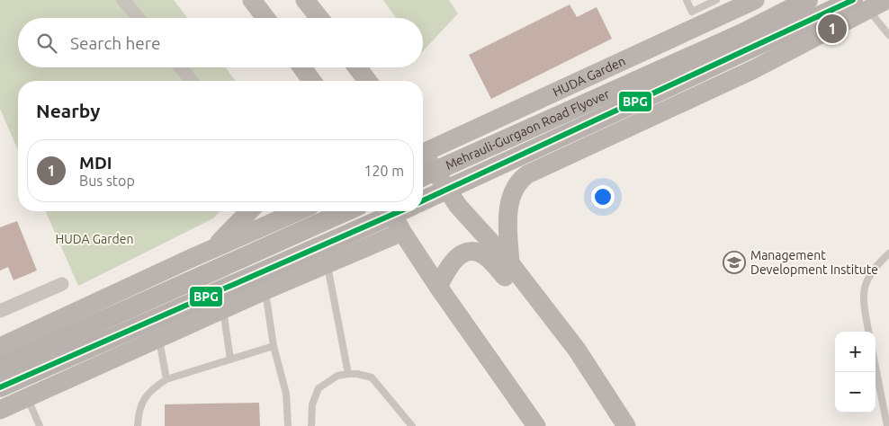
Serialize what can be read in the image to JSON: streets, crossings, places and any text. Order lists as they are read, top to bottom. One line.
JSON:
{"streets":{"main road":["Mehrauli-Gurgaon Road Flyover"],"street":["HUDA Garden"]},"parks":["HUDA Garden"],"places":{"school or university":["Management Development Institute"]},"lines":["transit line BPG"],"page":{"pins":"1","search":"Search here","heading":"Nearby","list":[{"mark":"1","name":"MDI","note":"Bus stop","value":"120 m"}],"map_buttons":["+","−"]}}
